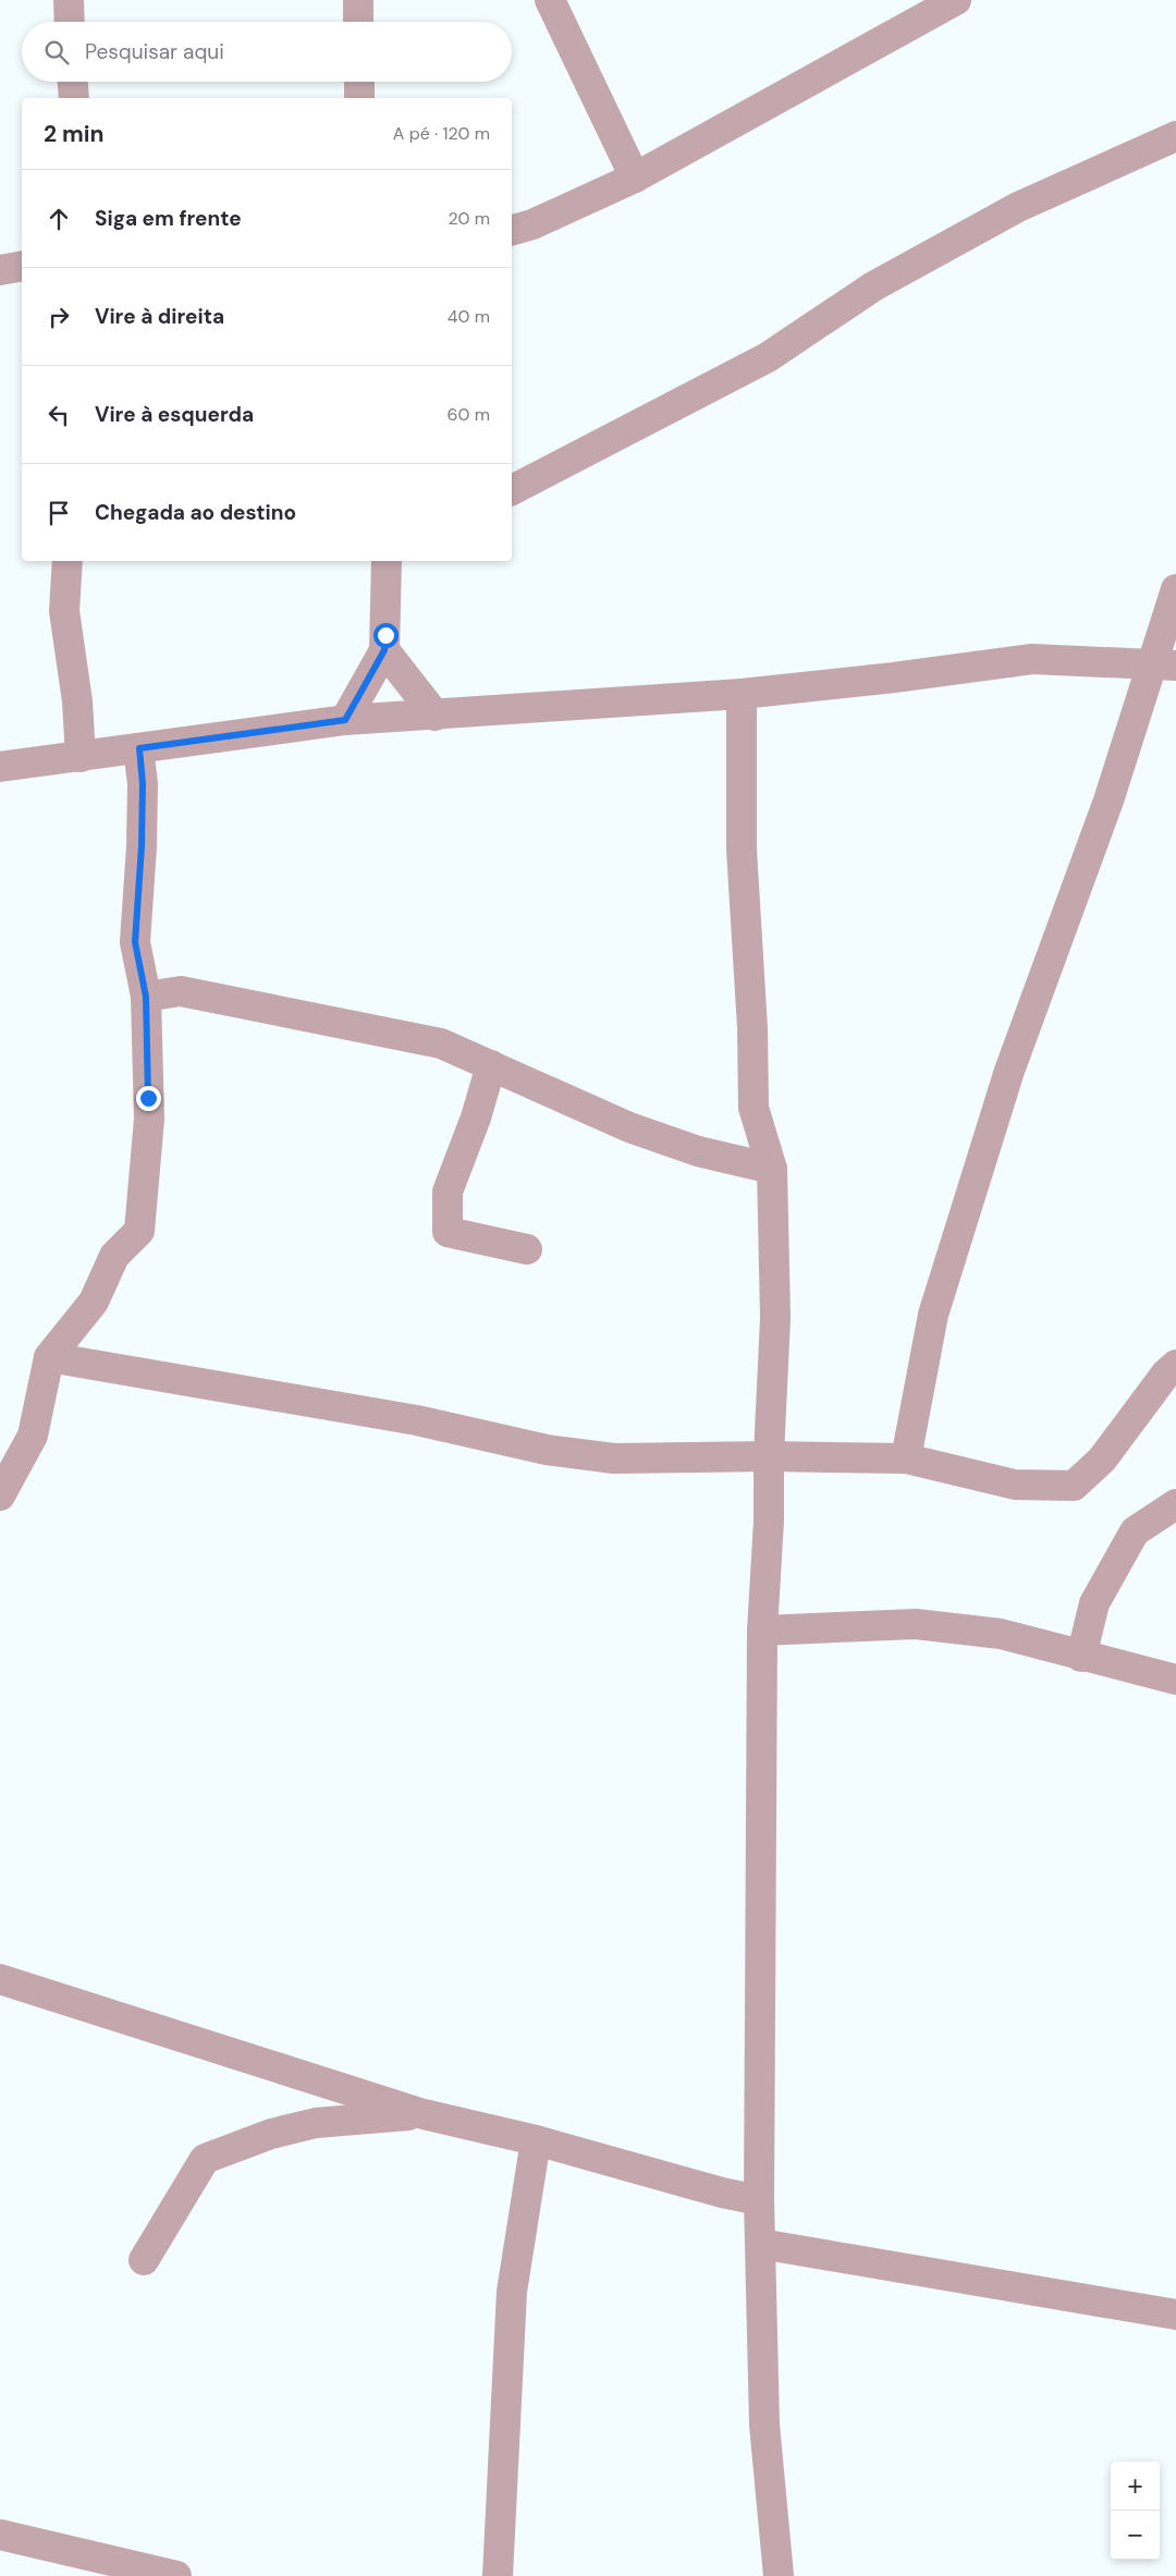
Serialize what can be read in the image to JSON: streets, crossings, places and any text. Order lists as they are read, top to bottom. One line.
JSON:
{"page":{"search":"Pesquisar aqui","heading":["2 min","A pé · 120 m"],"list":[["Siga em frente","20 m"],["Vire à direita","40 m"],["Vire à esquerda","60 m"],"Chegada ao destino"],"map_buttons":["+","−"]}}
